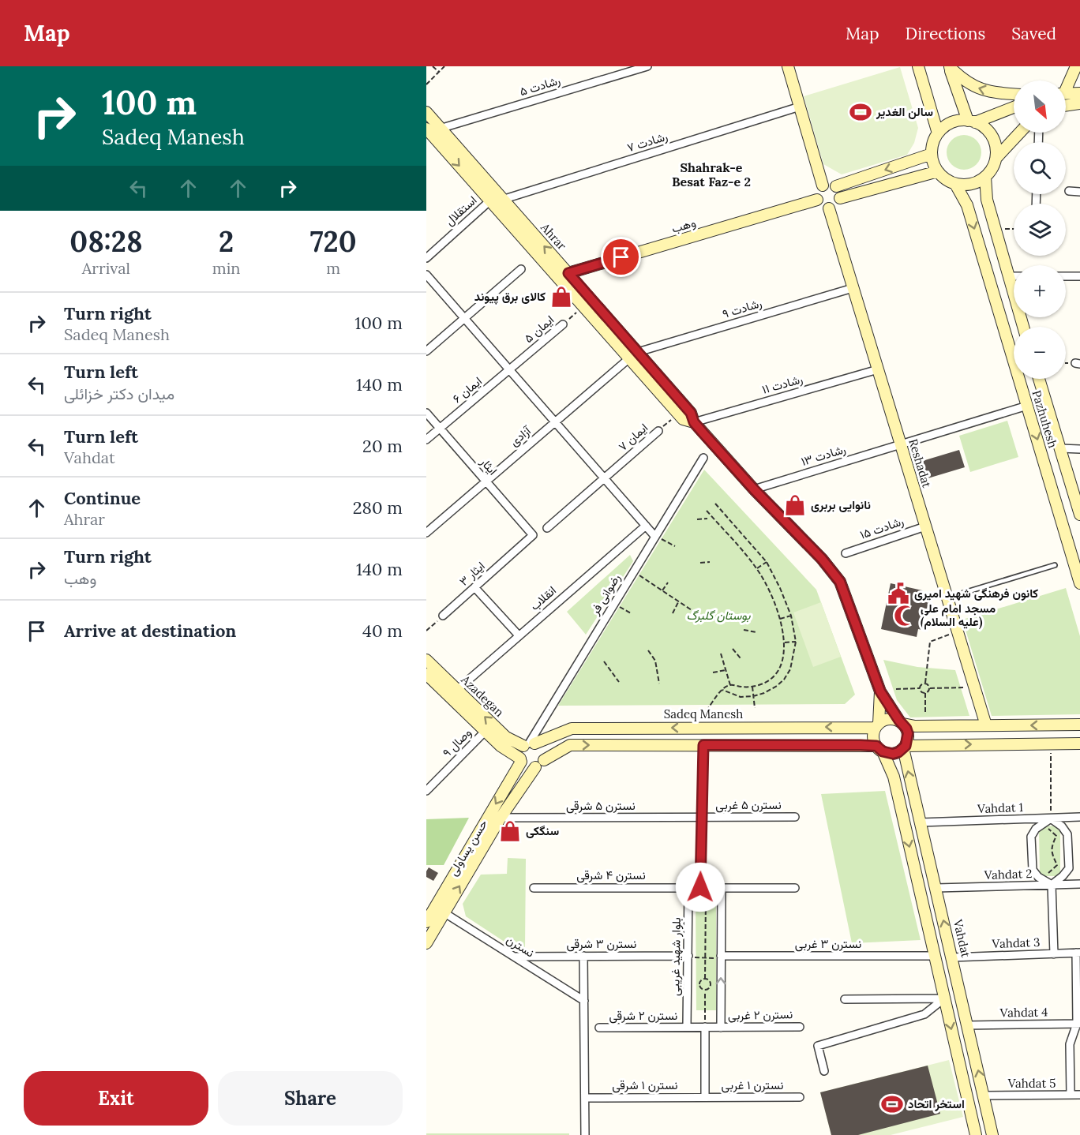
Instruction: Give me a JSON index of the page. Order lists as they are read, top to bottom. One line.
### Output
{"streets":{"street":["رشادت ۵","رشادت ۷","استقلال","وهب","Ahrar","رشادت ۹","ایمان ۵","رشادت ۱۱","ایمان ۶","Pazhuhesh","آزادی","ایمان ۷","رشادت ۱۳","Reshadat","ایثار","رشادت ۱۵","ایثار ۳","رضوانی فر","انقلاب","Azadegan","Sadeq Manesh","وصال ۹","نسترن ۵ غربی","نسترن ۵ شرقی","Vahdat 1","حسن یساولی","Vahdat 2","نسترن ۴ شرقی","Vahdat","Vahdat 3","نسترن ۳ شرقی","نسترن ۳ غربی","نسترن","بلوار شهید غریبی","Vahdat 4","نسترن ۲ غربی","نسترن ۲ شرقی","Vahdat 5","نسترن ۱ شرقی","نسترن ۱ غربی"]},"crossings":[["رشادت ۵","Ahrar"],["رشادت ۷","Ahrar"],["استقلال","Ahrar"],["وهب","Ahrar"],["وهب","Reshadat"],["Ahrar","رشادت ۹"],["Ahrar","ایمان ۵"],["Ahrar","رشادت ۱۱"],["Ahrar","آزادی"],["Ahrar","ایمان ۷"],["رشادت ۹","آزادی"],["رشادت ۹","Reshadat"],["ایمان ۵","ایمان ۶"],["رشادت ۱۱","Reshadat"],["ایمان ۶","ایثار"],["Pazhuhesh","رشادت ۱۳"],["آزادی","ایثار"],["رشادت ۱۳","Reshadat"],["Reshadat","رشادت ۱۵"],["ایثار","ایثار ۳"],["رضوانی فر","Azadegan"],["رضوانی فر","Sadeq Manesh"],["رضوانی فر","حسن یساولی"],["انقلاب","Azadegan"],["Azadegan","Sadeq Manesh"],["Azadegan","وصال ۹"],["Azadegan","حسن یساولی"],["Sadeq Manesh","حسن یساولی"],["Sadeq Manesh","Vahdat"],["نسترن ۵ غربی","نسترن ۵ شرقی"],["نسترن ۵ شرقی","حسن یساولی"],["Vahdat 1","Vahdat"],["حسن یساولی","نسترن"],["Vahdat 2","Vahdat"],["نسترن ۴ شرقی","بلوار شهید غریبی"],["Vahdat","Vahdat 3"],["Vahdat","Vahdat 4"],["Vahdat","Vahdat 5"],["نسترن ۳ شرقی","نسترن"],["نسترن ۳ شرقی","بلوار شهید غریبی"],["بلوار شهید غریبی","نسترن ۲ شرقی"],["نسترن ۲ غربی","نسترن ۲ شرقی"],["نسترن ۱ شرقی","نسترن ۱ غربی"]],"districts":["Shahrak-e Besat Faz-e 2"],"parks":["بوستان گلبرگ"],"places":{"sports":["سالن الغدیر","استخر اتحاد"],"shop":["کالای برق پیوند","نانوایی بربری","سنگکی"],"public building":["کانون فرهنگی شهید امیری"],"mosque":["مسجد امام علی (علیه السلام)"]},"north":"bottom right","page":{"header":"Map","nav":["Map","Directions","Saved"],"turn":["100 m","Sadeq Manesh"],"map_buttons":["+","−"],"eta":["08:28","Arrival","2","min","720","m"],"list":[{"name":"Turn right","note":"Sadeq Manesh","value":"100 m"},{"name":"Turn left","note":"میدان دکتر خزائلی","value":"140 m"},{"name":"Turn left","note":"Vahdat","value":"20 m"},{"name":"Continue","note":"Ahrar","value":"280 m"},{"name":"Turn right","note":"وهب","value":"140 m"},{"name":"Arrive at destination","value":"40 m"}],"buttons":["Exit","Share"]}}
